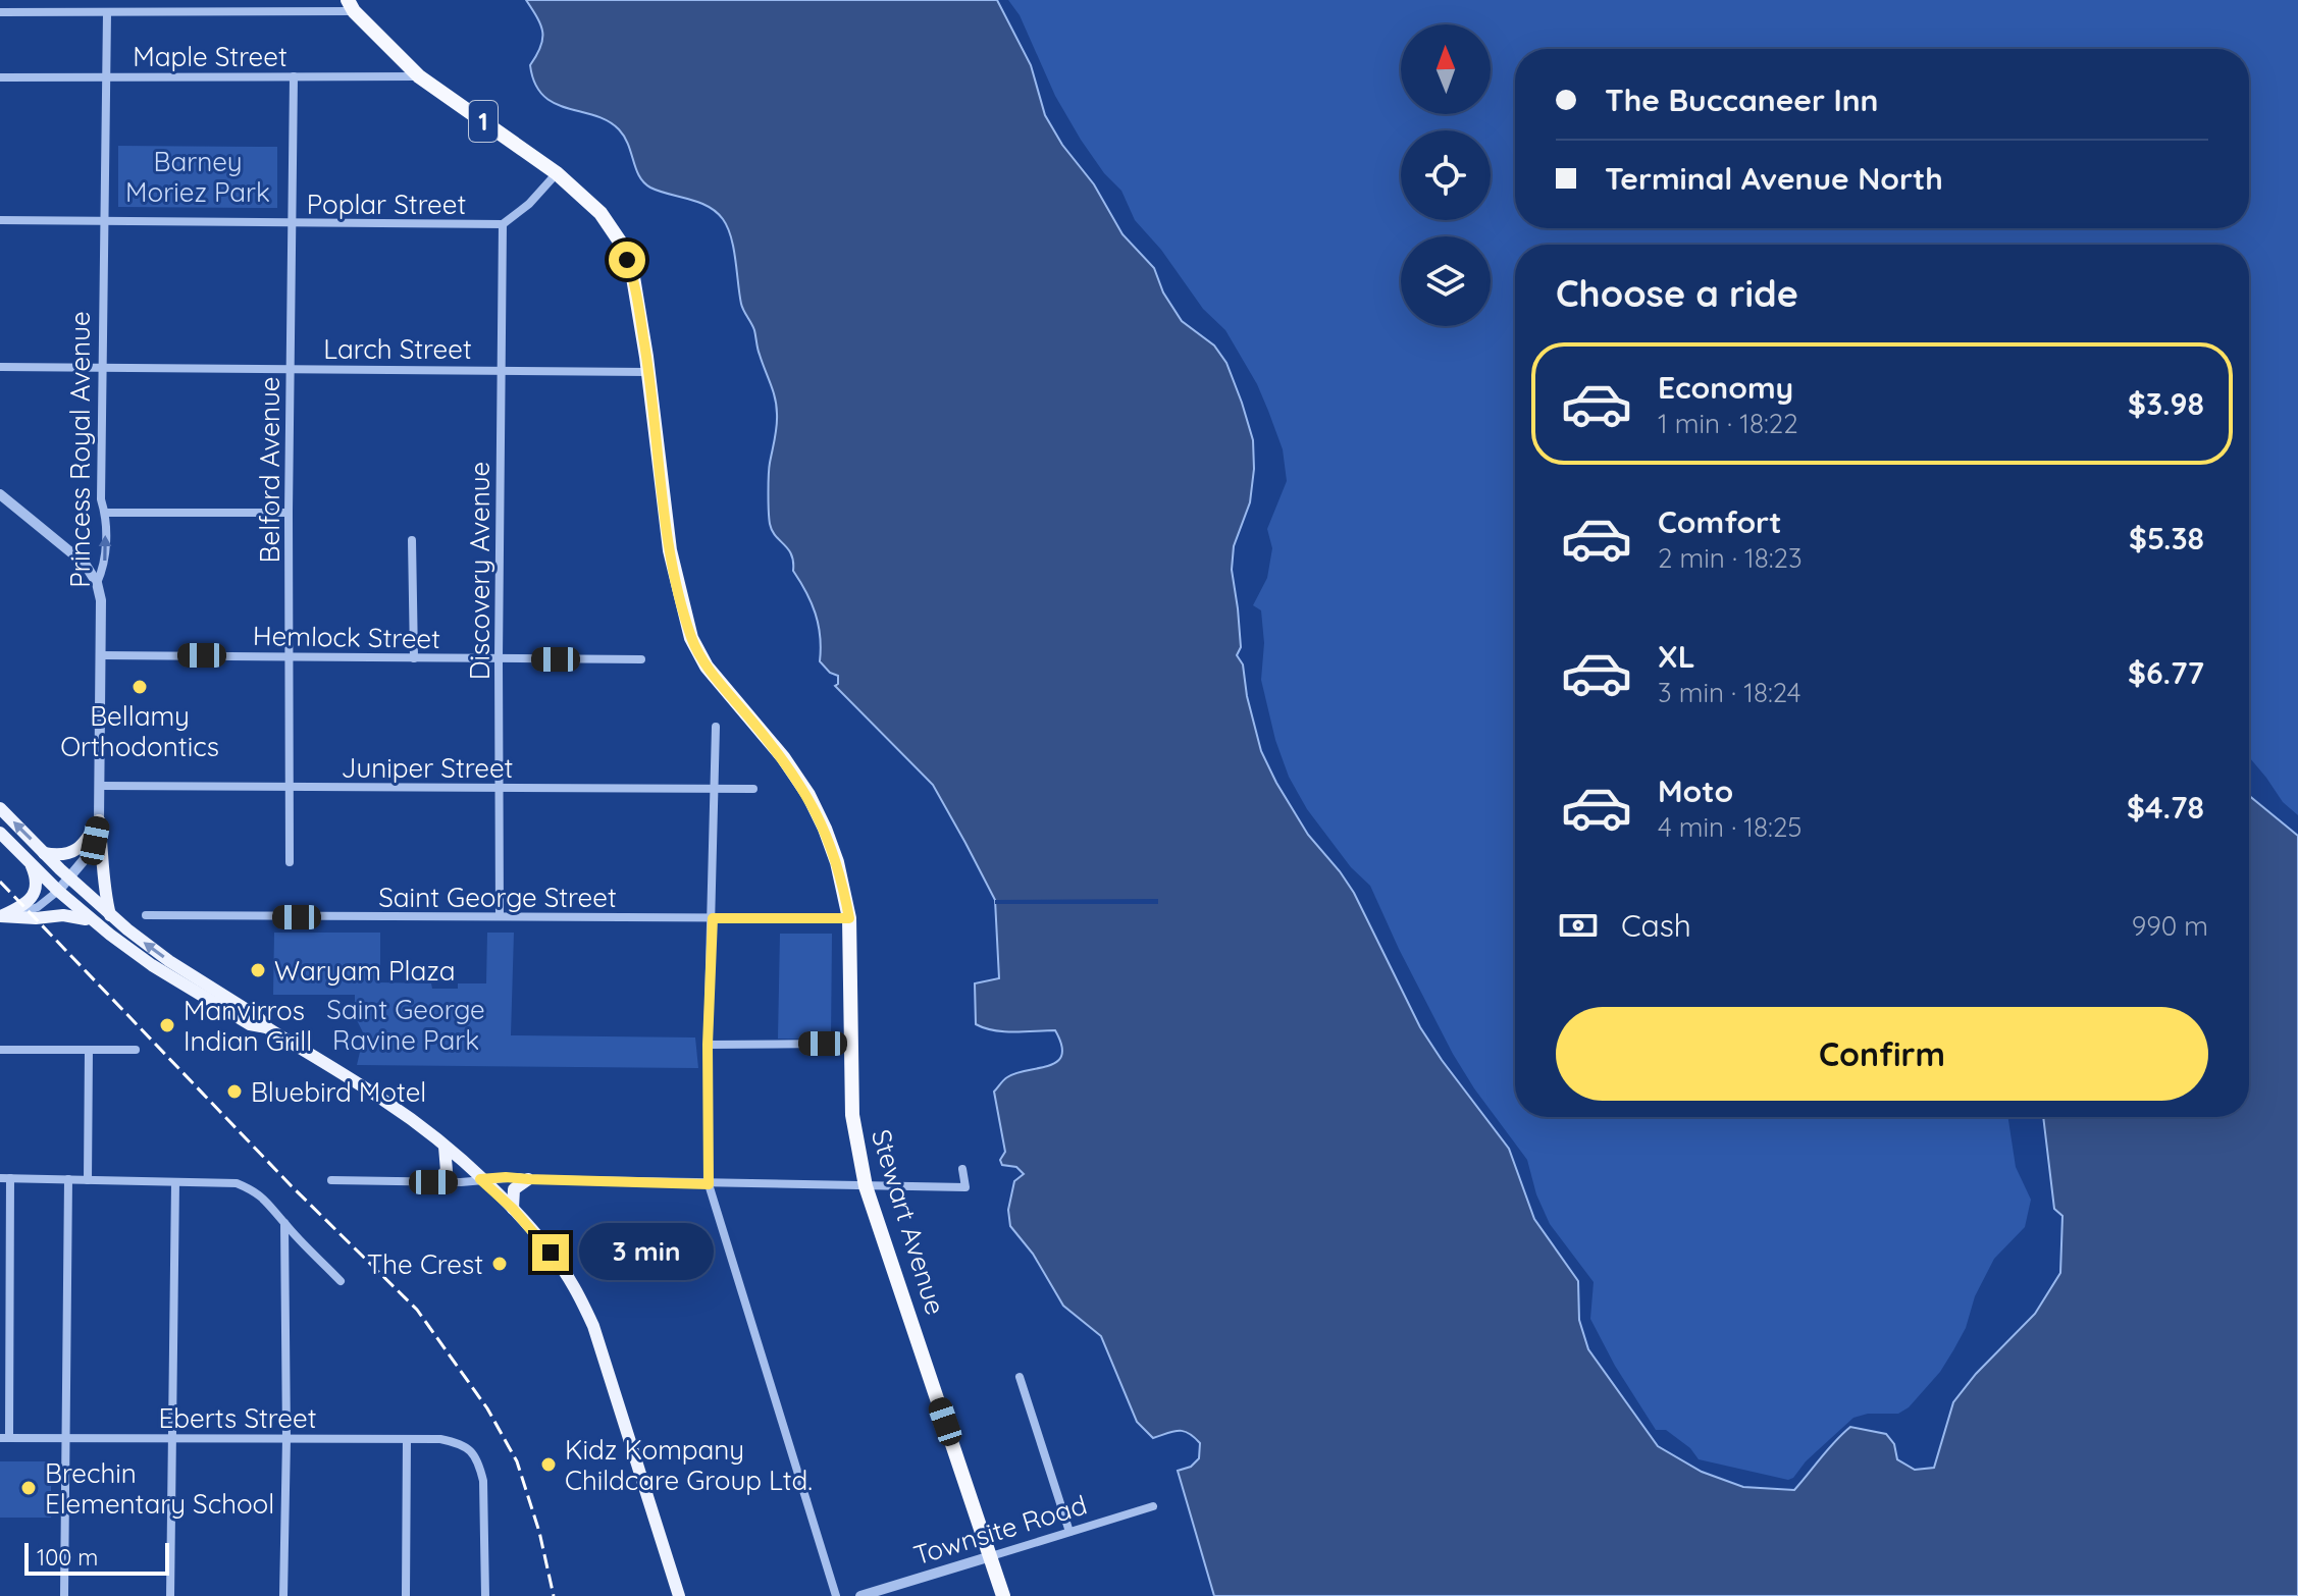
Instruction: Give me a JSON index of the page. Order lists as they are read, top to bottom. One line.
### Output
{"streets":{"highway":["1","Stewart Avenue"],"street":["Maple Street","Poplar Street","Larch Street","Princess Royal Avenue","Belford Avenue","Discovery Avenue","Hemlock Street","Juniper Street","Saint George Street","Eberts Street","Townsite Road"]},"crossings":[["Maple Street","Princess Royal Avenue"],["Maple Street","Belford Avenue"],["Maple Street","Stewart Avenue"],["Poplar Street","Princess Royal Avenue"],["Poplar Street","Belford Avenue"],["Poplar Street","Discovery Avenue"],["Poplar Street","Stewart Avenue"],["Larch Street","Princess Royal Avenue"],["Larch Street","Belford Avenue"],["Larch Street","Discovery Avenue"],["Larch Street","Stewart Avenue"],["Princess Royal Avenue","Hemlock Street"],["Princess Royal Avenue","Juniper Street"],["Belford Avenue","Hemlock Street"],["Belford Avenue","Juniper Street"],["Discovery Avenue","Hemlock Street"],["Discovery Avenue","Juniper Street"],["Discovery Avenue","Saint George Street"],["Saint George Street","Stewart Avenue"],["Stewart Avenue","Townsite Road"]],"parks":["Barney Moriez Park","Saint George Ravine Park"],"places":["Bellamy Orthodontics","Waryam Plaza","Manvirros Indian Grill","Bluebird Motel","The Crest","Kidz Kompany Childcare Group Ltd.","Brechin Elementary School"],"scale_bar":"100 m","north":"top","page":{"banner":["The Buccaneer Inn","Terminal Avenue North"],"heading":"Choose a ride","list":[{"name":"Economy","note":"1 min · 18:22","value":"$3.98"},{"name":"Comfort","note":"2 min · 18:23","value":"$5.38"},{"name":"XL","note":"3 min · 18:24","value":"$6.77"},{"name":"Moto","note":"4 min · 18:25","value":"$4.78"}],"pay":["Cash","990 m"],"buttons":"Confirm","bubble":"3 min","scale":"100 m"}}
